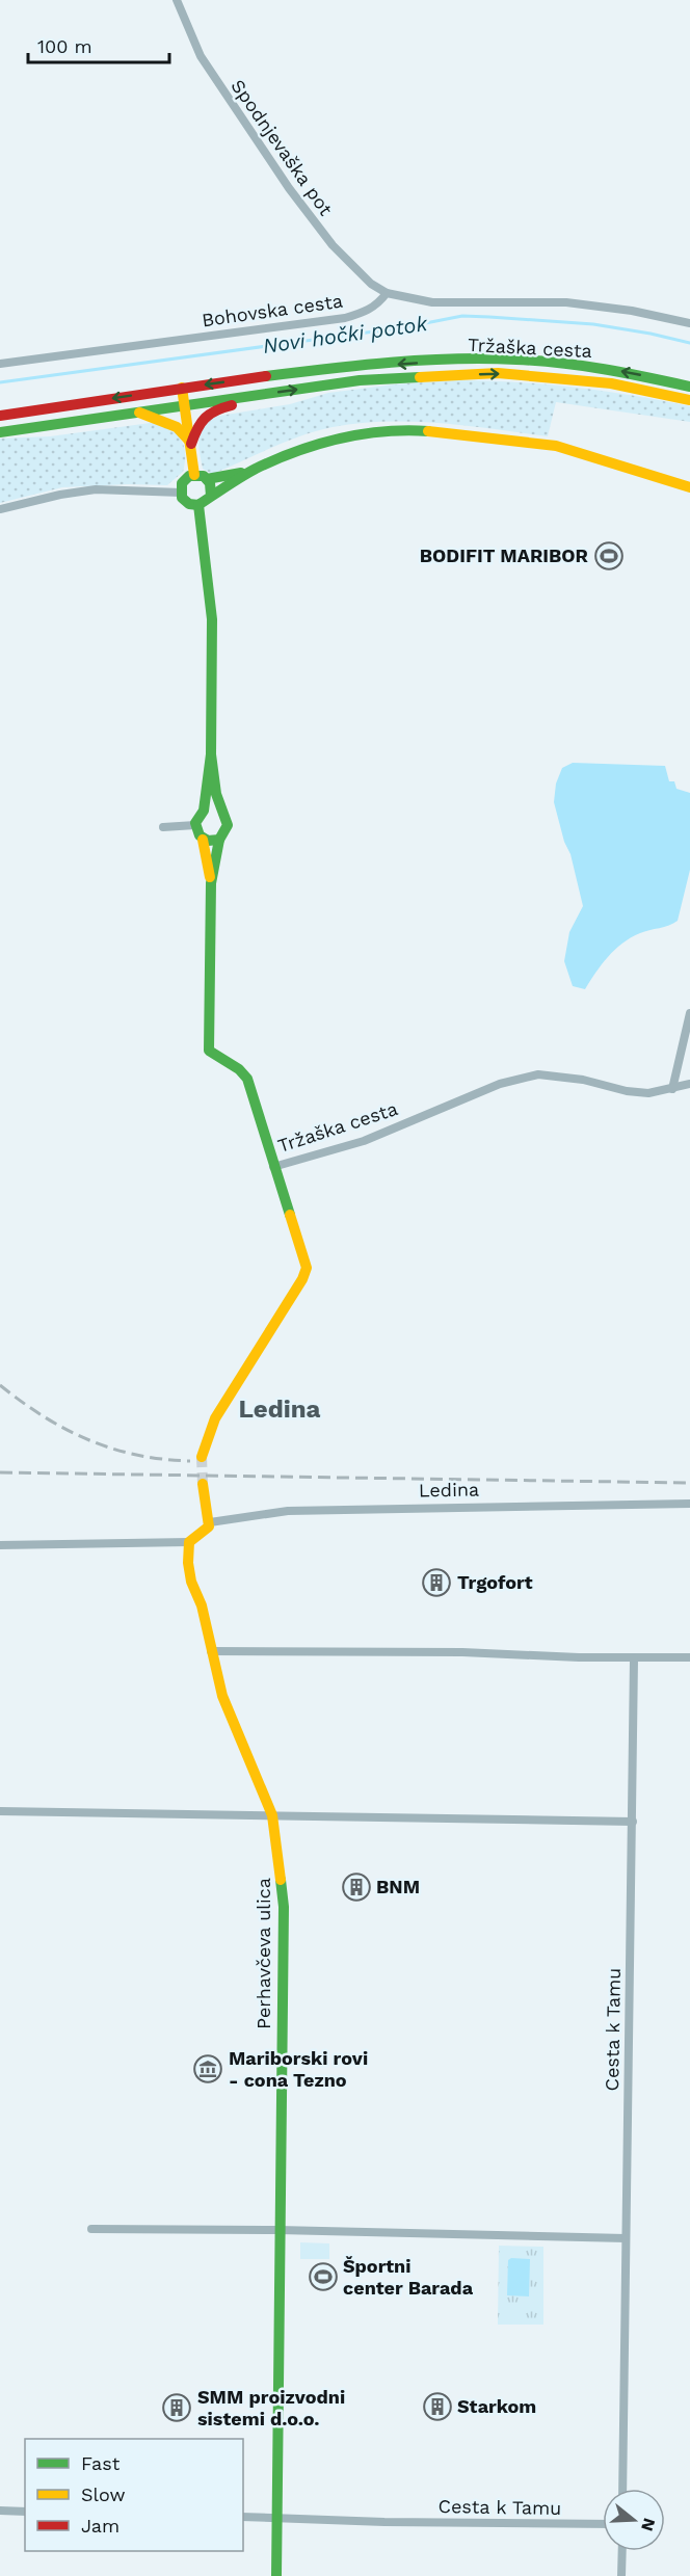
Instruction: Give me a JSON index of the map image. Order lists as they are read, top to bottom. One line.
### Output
{"streets":{"street":["Spodnjevaška pot","Bohovska cesta","Tržaška cesta","Ledina","Perhavčeva ulica","Cesta k Tamu"]},"crossings":[["Spodnjevaška pot","Bohovska cesta"],["Perhavčeva ulica","Cesta k Tamu"]],"districts":["Ledina"],"water":["Novi hočki potok"],"places":{"sports":["BODIFIT MARIBOR","Športni center Barada"],"building":["Trgofort","BNM","Starkom","SMM proizvodni sistemi d.o.o."],"museum":["Mariborski rovi - cona Tezno"]},"legend":["Fast","Slow","Jam"],"scale_bar":"100 m","north":"right"}
